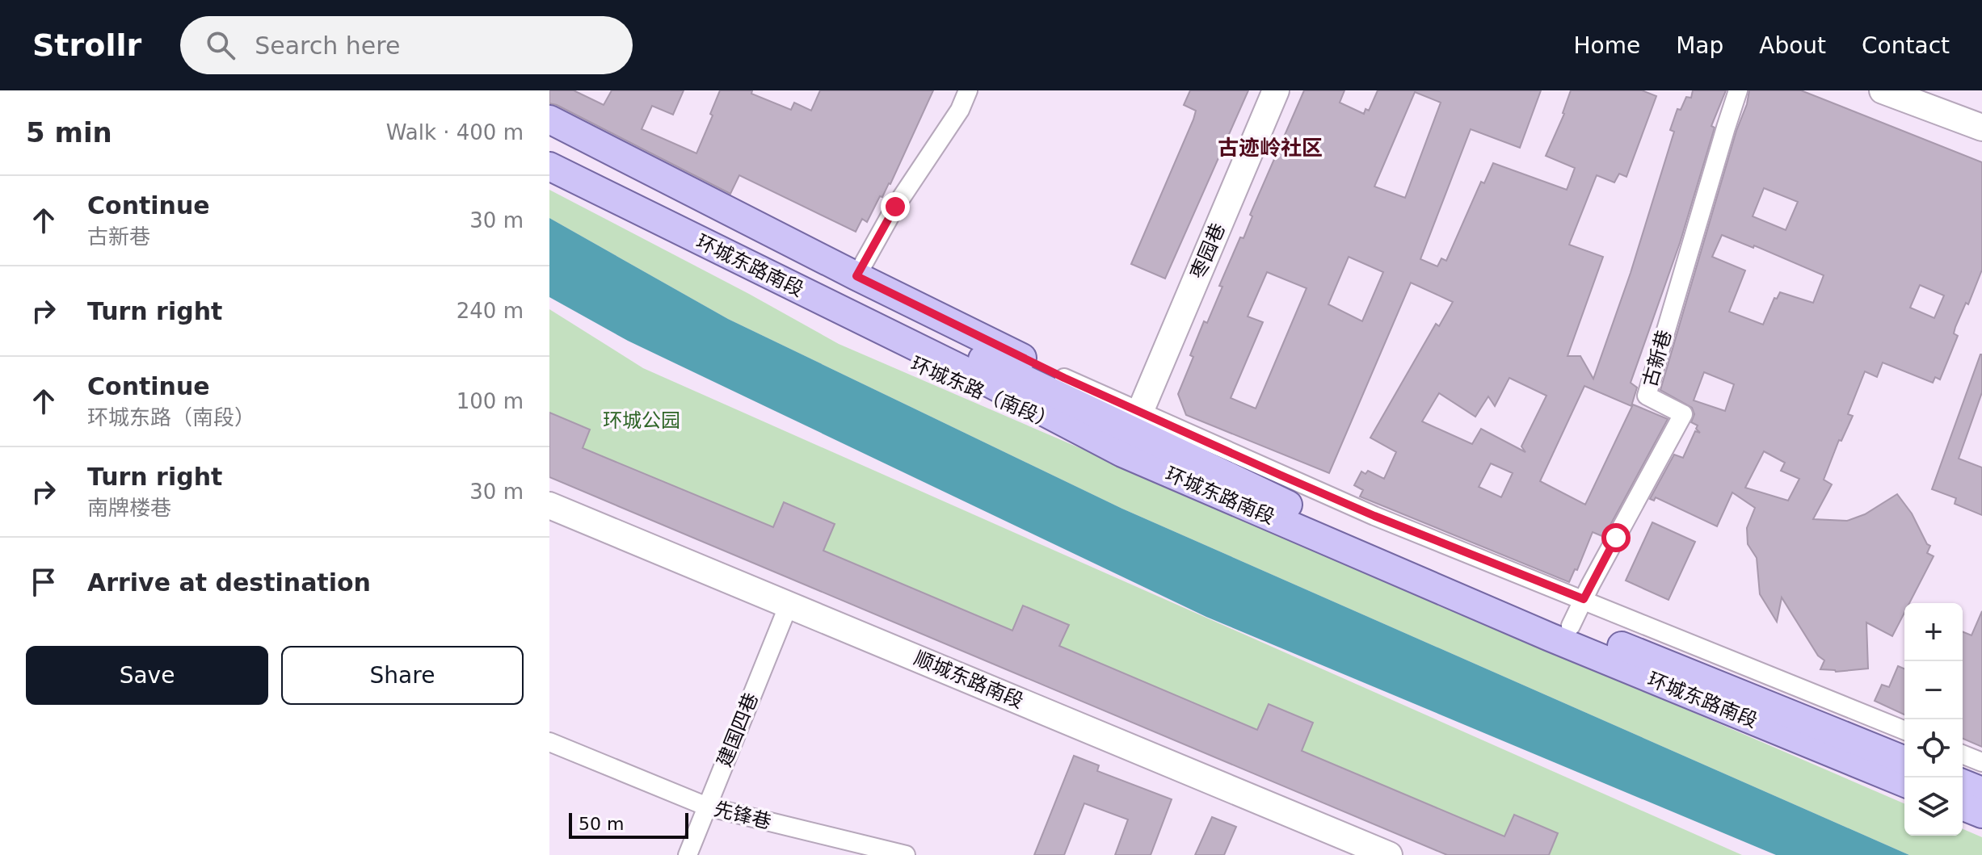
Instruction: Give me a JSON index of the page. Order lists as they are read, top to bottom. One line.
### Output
{"streets":{"main road":["环城东路南段","环城东路（南段）"],"street":["枣园巷","古新巷","顺城东路南段","建国四巷","先锋巷"]},"crossings":[["枣园巷","环城东路南段"],["枣园巷","环城东路（南段）"],["环城东路南段","古新巷"],["环城东路南段","环城东路（南段）"],["顺城东路南段","建国四巷"],["建国四巷","先锋巷"]],"districts":["古迹岭社区"],"parks":["环城公园"],"scale_bar":"50 m","page":{"header":"Strollr","search":"Search here","nav":["Home","Map","About","Contact"],"heading":["5 min","Walk · 400 m"],"list":[["Continue","古新巷","30 m"],["Turn right","240 m"],["Continue","环城东路（南段）","100 m"],["Turn right","南牌楼巷","30 m"],"Arrive at destination"],"map_buttons":["+","−"],"buttons":["Save","Share"],"scale":"50 m"}}
